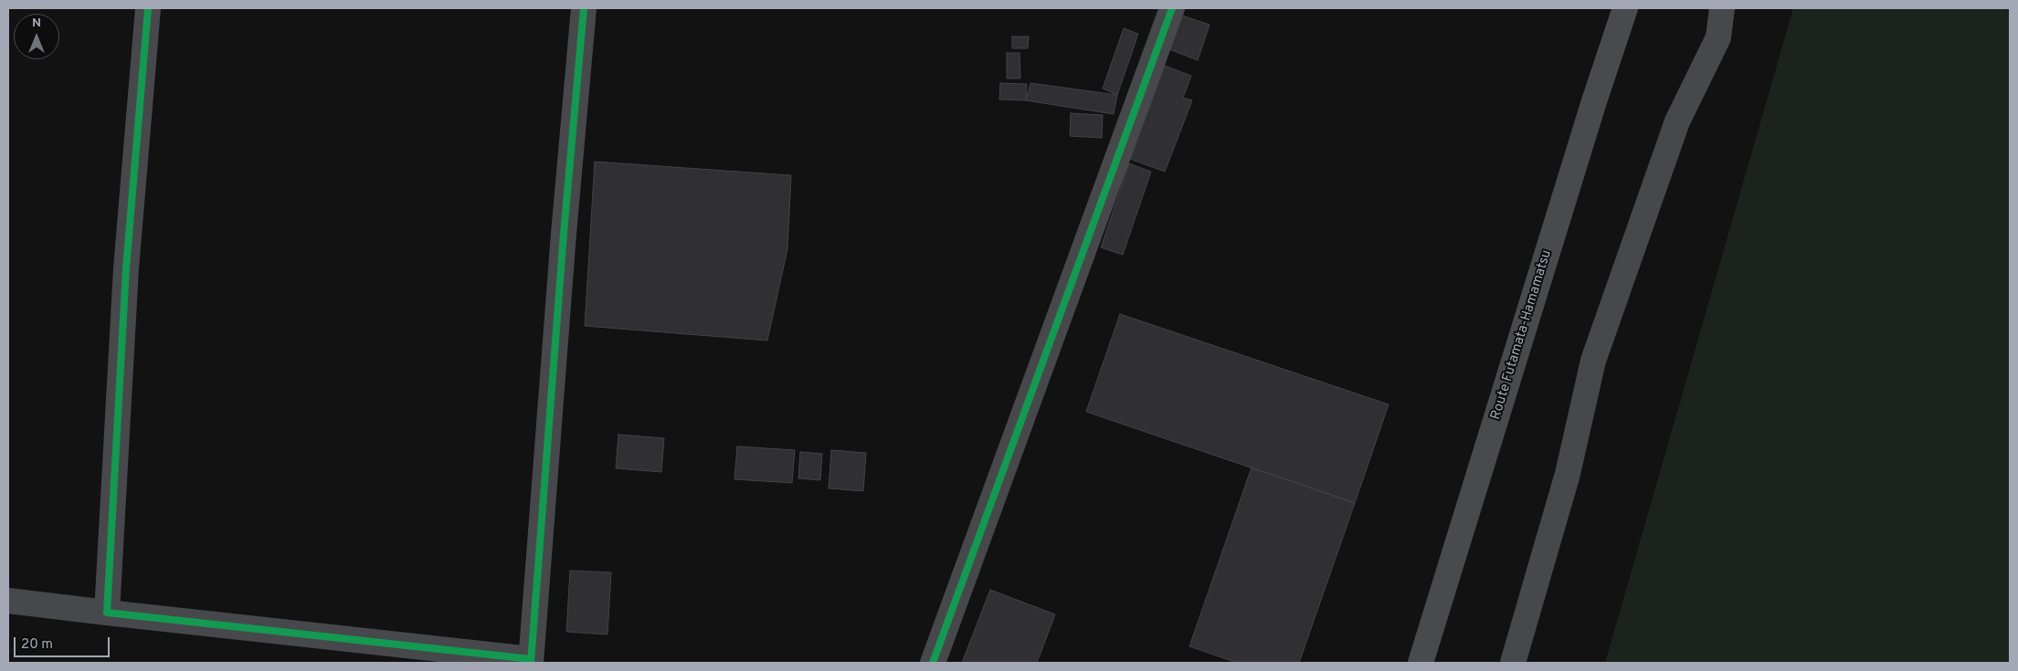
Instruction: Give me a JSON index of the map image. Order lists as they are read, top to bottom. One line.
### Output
{"streets":{"main road":["Route Futamata-Hamamatsu"]},"scale_bar":"20 m","north":"top"}
